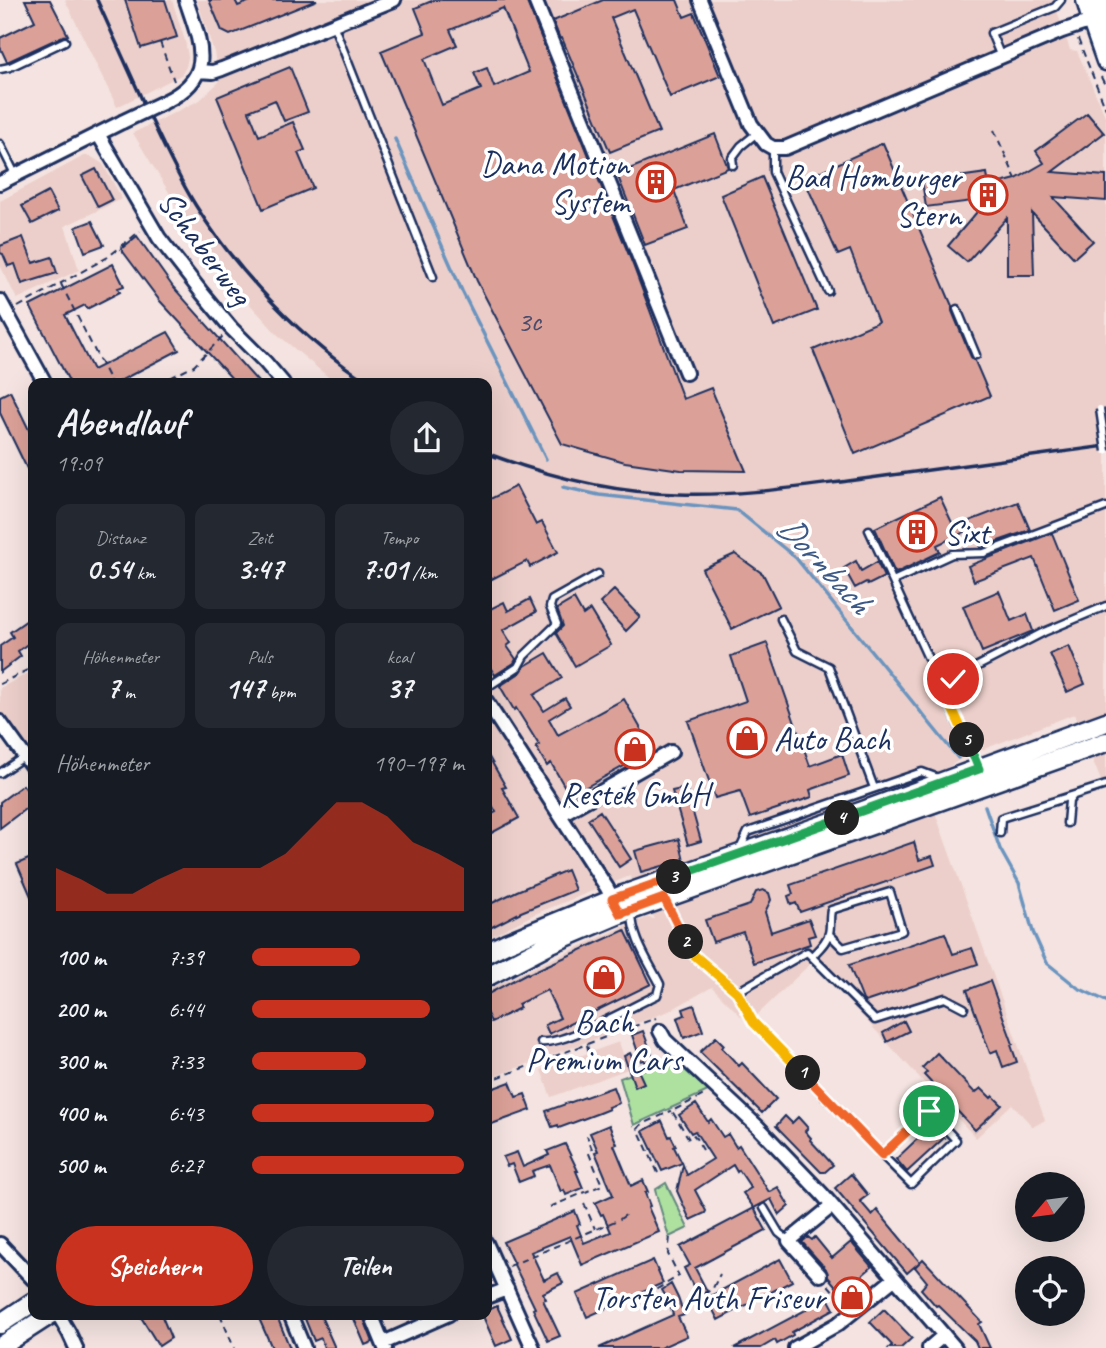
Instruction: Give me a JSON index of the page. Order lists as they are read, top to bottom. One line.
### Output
{"streets":{"street":["Schaberweg"]},"water":["Dornbach"],"places":{"building":["Dana Motion System","Bad Homburger Stern","Sixt"],"shop":["Auto Bach","Restek GmbH","Bach Premium Cars","Torsten Auth Friseur"]},"house_numbers":["3c"],"north":"bottom left","page":{"heading":["Abendlauf","19:09"],"stats":[["Distanz","0.54 km"],["Zeit","3:47"],["Tempo","7:01 /km"],["Höhenmeter","7 m"],["Puls","147 bpm"],["kcal","37"]],"pins":["5","4","3","2","1"],"chart":["Höhenmeter","190–197 m"],"list":[{"name":"100 m","note":"7:39"},{"name":"200 m","note":"6:44"},{"name":"300 m","note":"7:33"},{"name":"400 m","note":"6:43"},{"name":"500 m","note":"6:27"}],"buttons":["Speichern","Teilen"]}}
